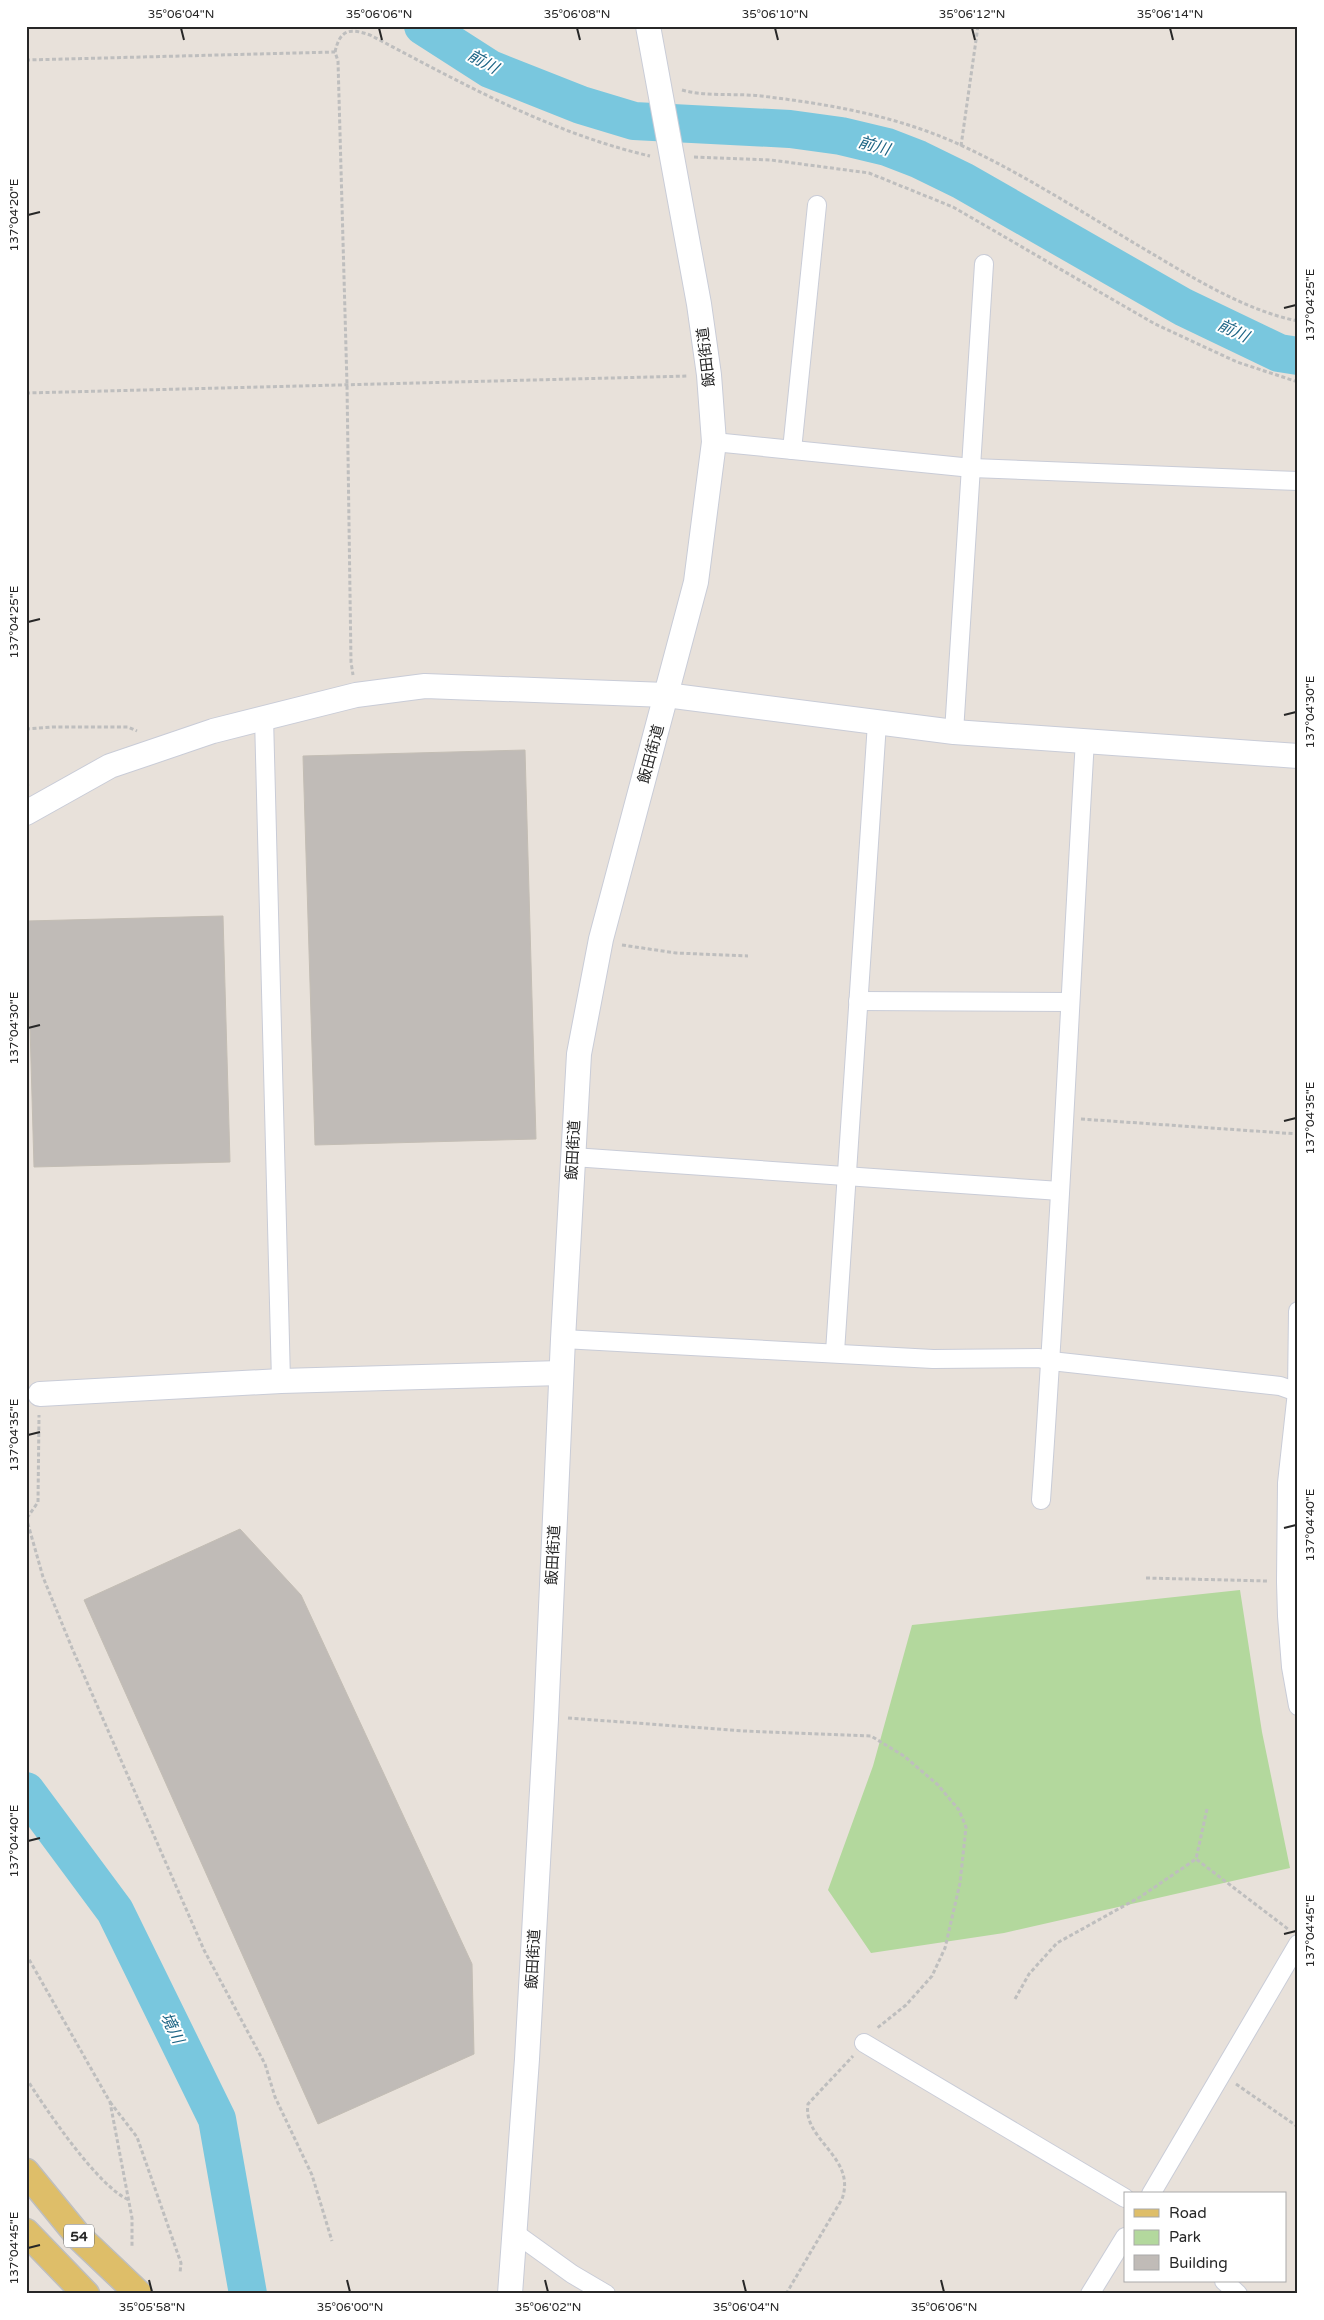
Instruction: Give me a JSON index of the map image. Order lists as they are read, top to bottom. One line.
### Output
{"streets":{"main road":["飯田街道","54"]},"water":["前川","境川"],"legend":["Road","Park","Building"],"coordinates":["35°06'04\"N","35°06'06\"N","35°06'08\"N","35°06'10\"N","35°06'12\"N","35°06'14\"N","137°04'20\"E","137°04'25\"E","137°04'30\"E","137°04'35\"E","137°04'40\"E","137°04'45\"E","35°05'58\"N","35°06'00\"N","35°06'02\"N"]}
